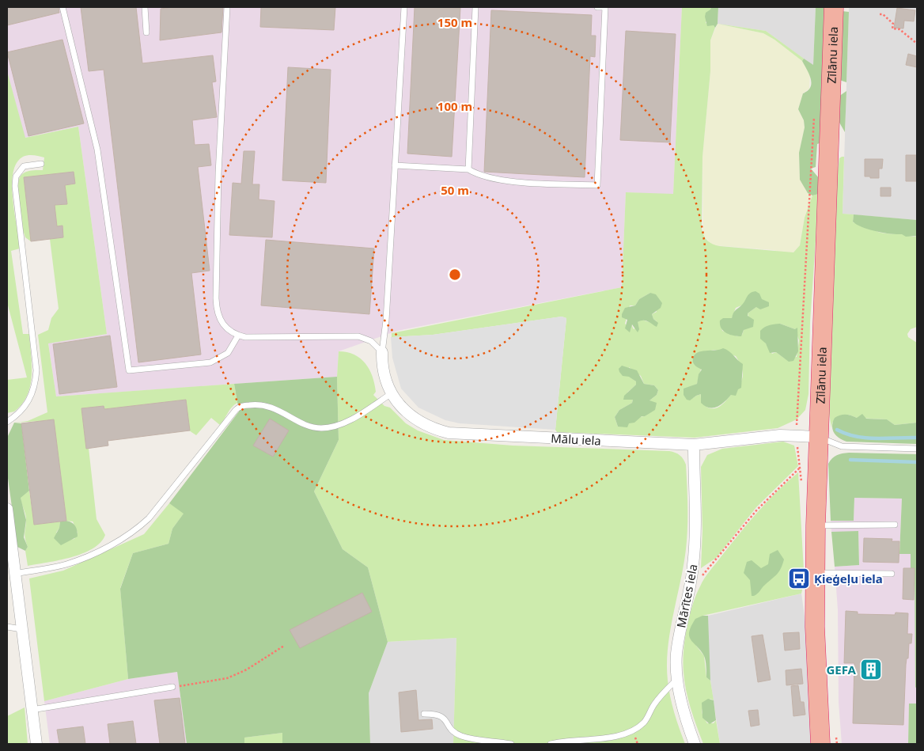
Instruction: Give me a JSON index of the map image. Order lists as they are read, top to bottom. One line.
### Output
{"streets":{"highway":["Zīlānu iela"],"street":["Mālu iela","Mārītes iela"]},"crossings":[["Zīlānu iela","Mālu iela"],["Mālu iela","Mārītes iela"]],"places":{"bus stop":["Ķieģeļu iela"],"building":["GEFA"]},"rings":["150 m","100 m","50 m"]}
